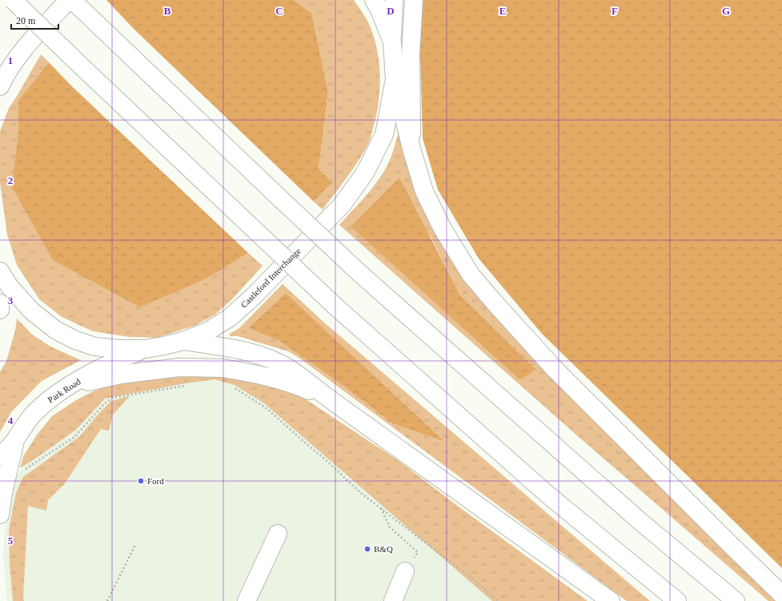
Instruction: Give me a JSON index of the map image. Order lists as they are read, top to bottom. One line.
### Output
{"streets":{"main road":["Castleford Interchange","Park Road"]},"crossings":[["Castleford Interchange","Park Road"]],"places":["Ford","B&Q"],"scale_bar":"20 m","grid":{"columns":["B","C","D","E","F","G"],"rows":["1","2","3","4","5"]}}
